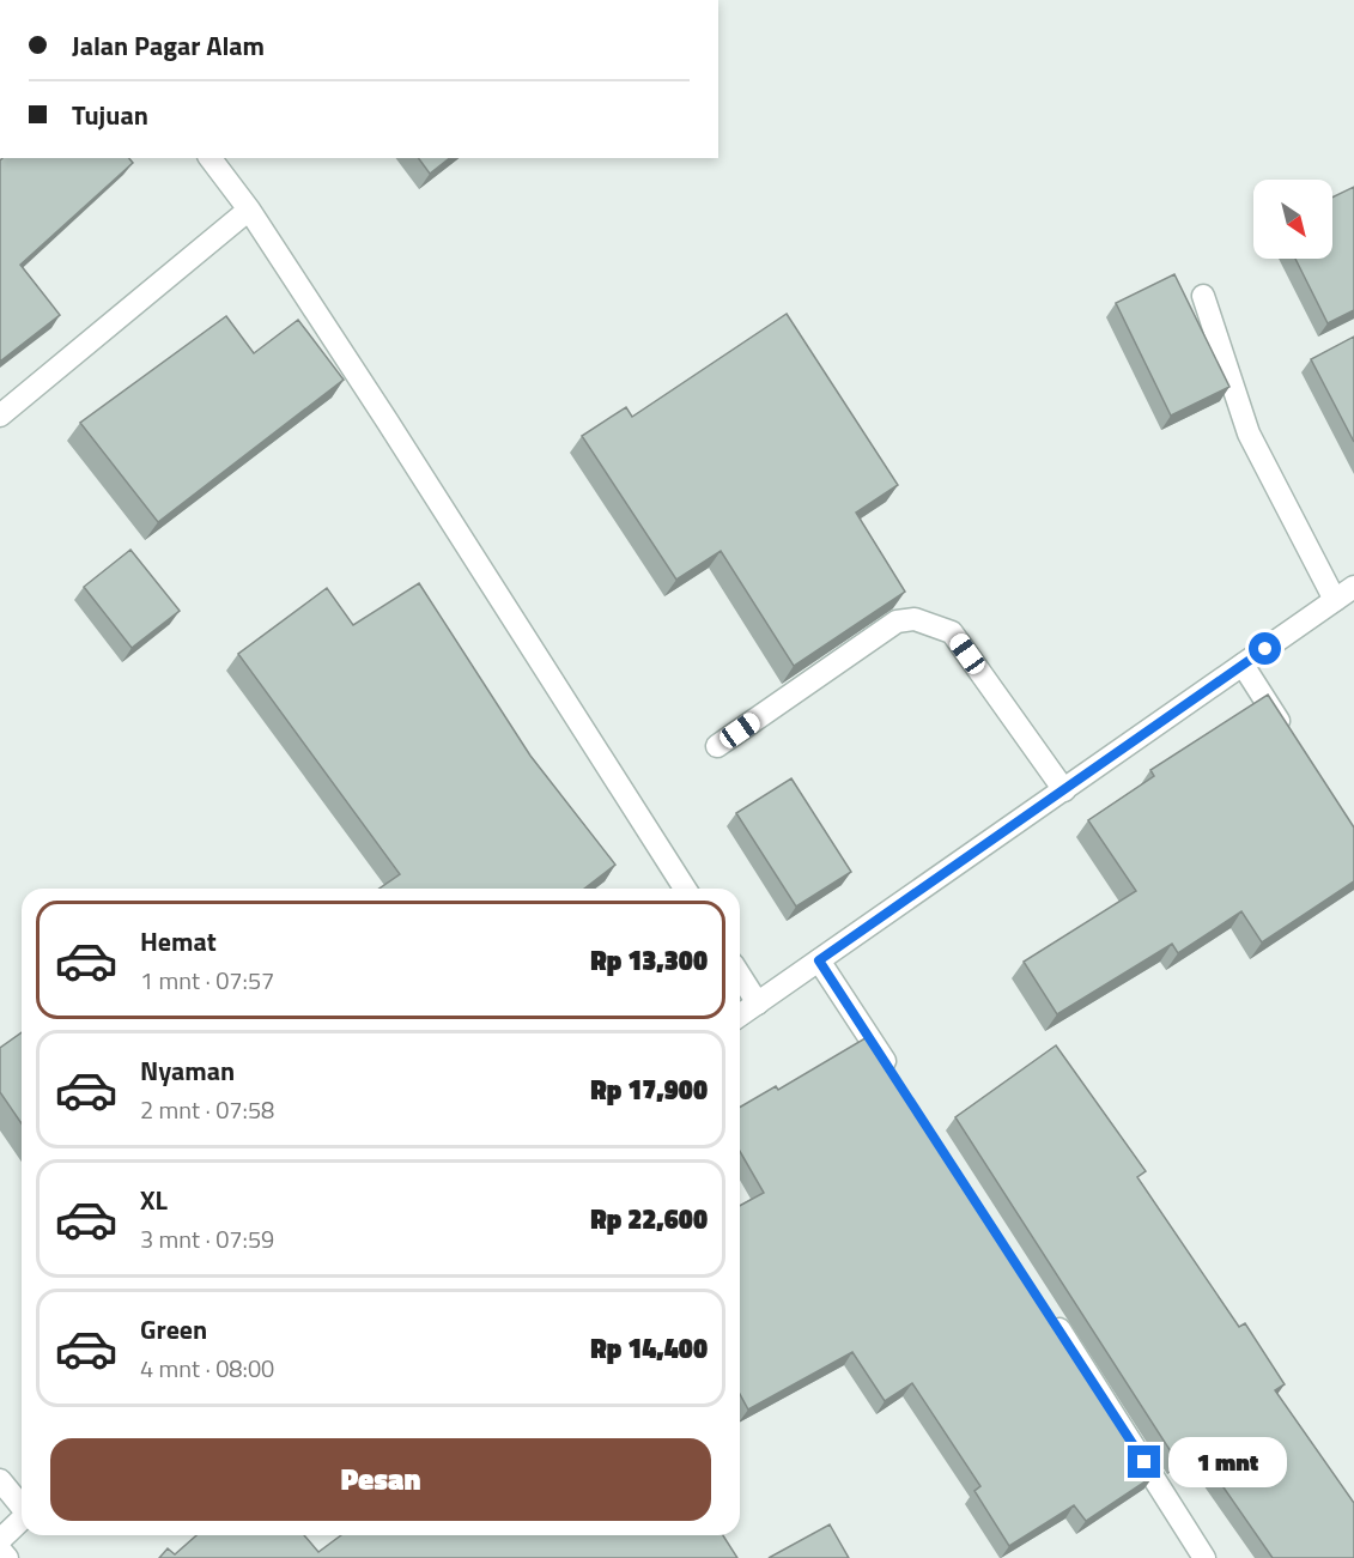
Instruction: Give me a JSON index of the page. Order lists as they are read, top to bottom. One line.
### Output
{"north":"bottom right","page":{"banner":["Jalan Pagar Alam","Tujuan"],"list":[{"name":"Hemat","note":"1 mnt · 07:57","value":"Rp 13,300"},{"name":"Nyaman","note":"2 mnt · 07:58","value":"Rp 17,900"},{"name":"XL","note":"3 mnt · 07:59","value":"Rp 22,600"},{"name":"Green","note":"4 mnt · 08:00","value":"Rp 14,400"}],"buttons":"Pesan","bubble":"1 mnt"}}
